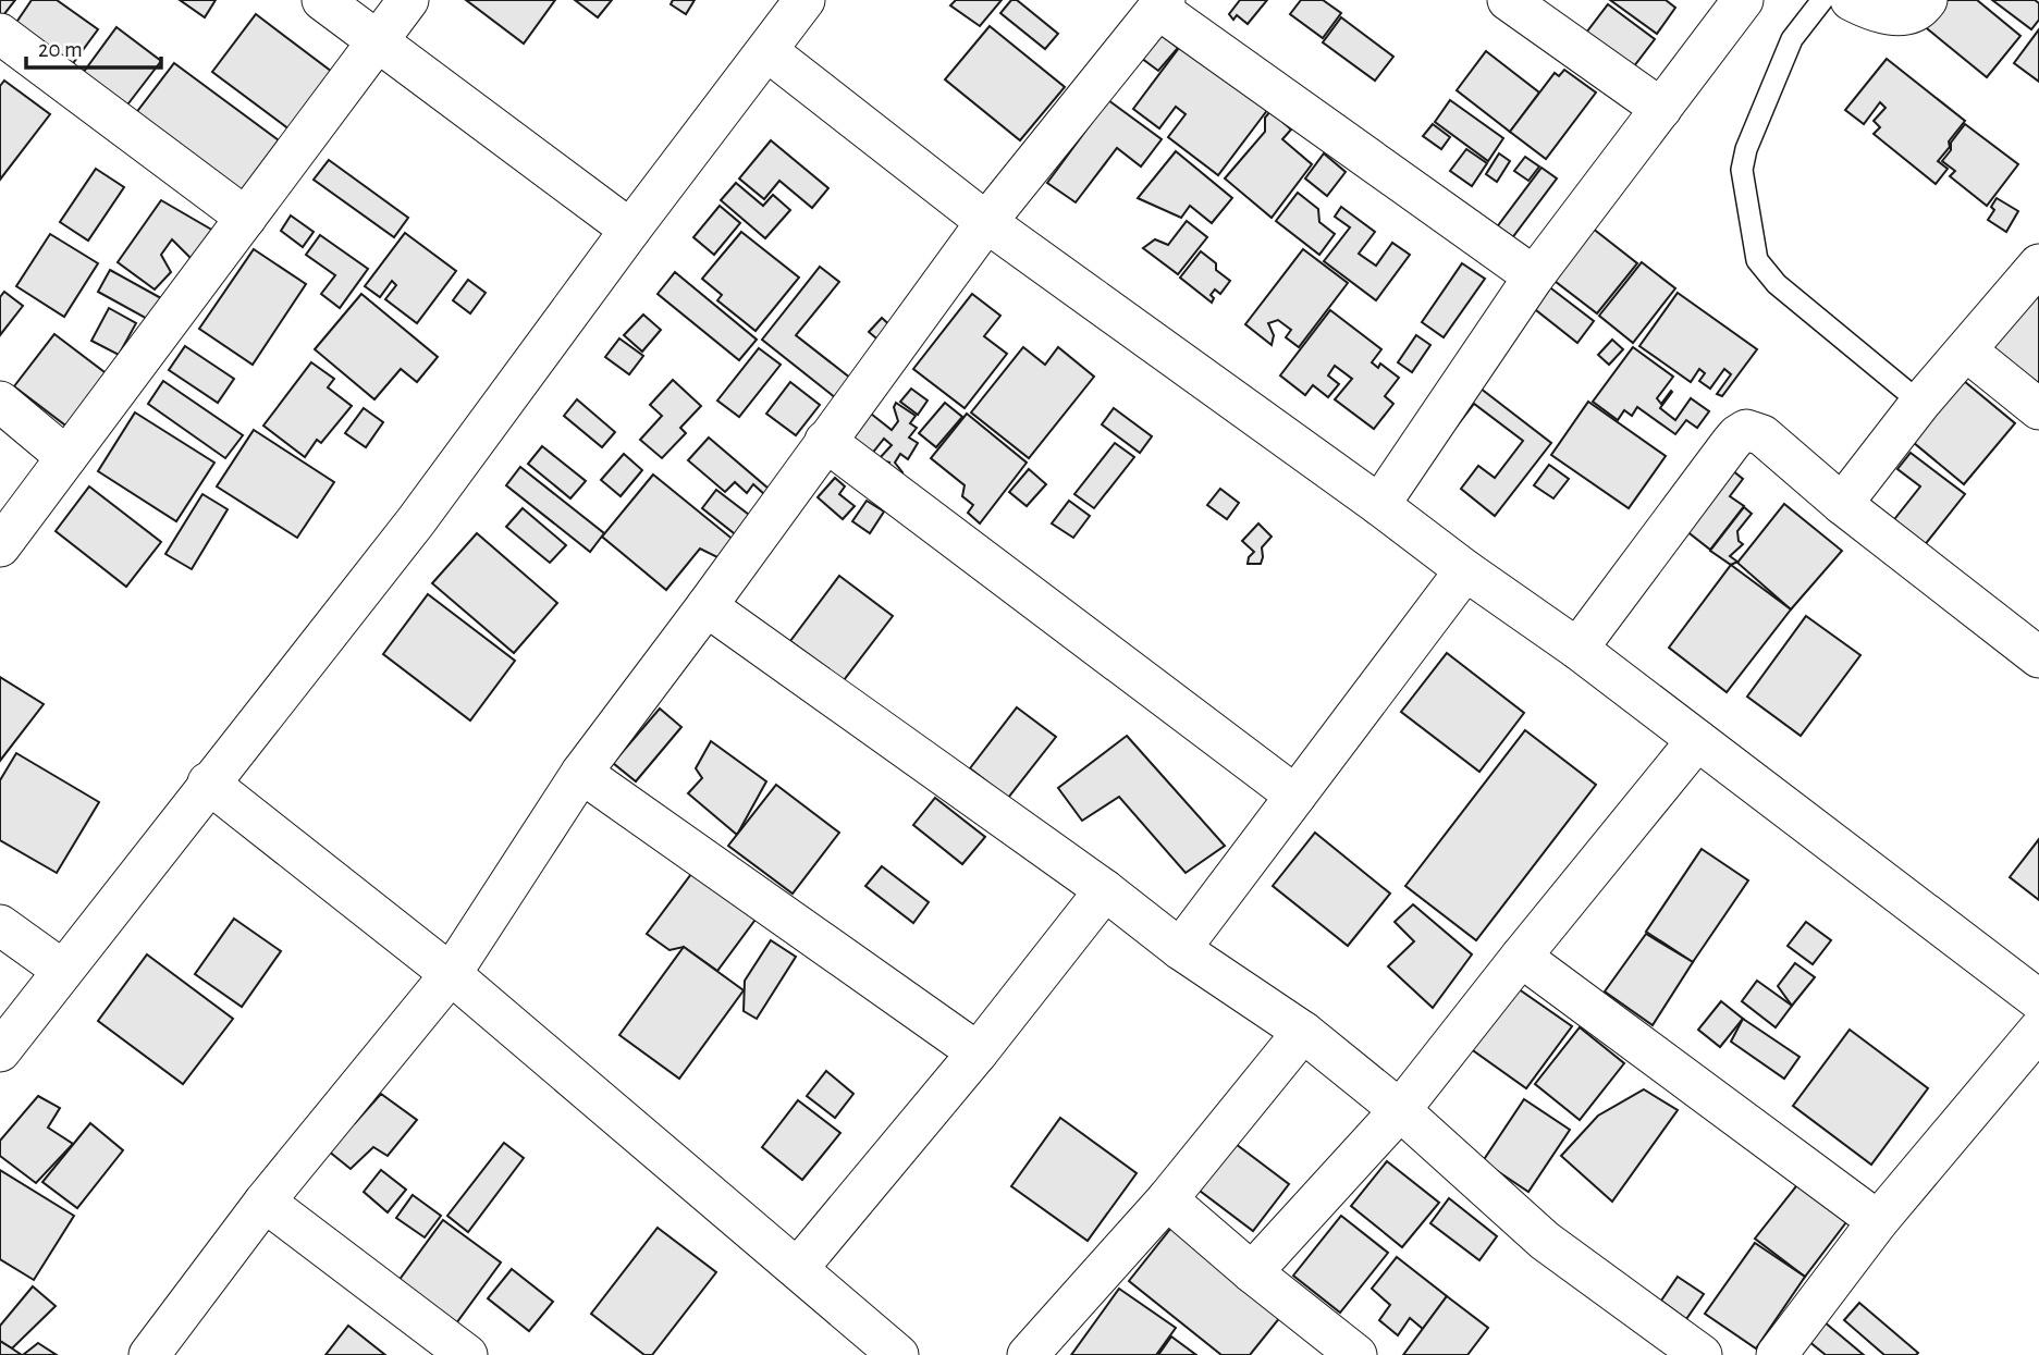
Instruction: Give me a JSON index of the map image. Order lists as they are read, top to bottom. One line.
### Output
{"scale_bar":"20 m"}
